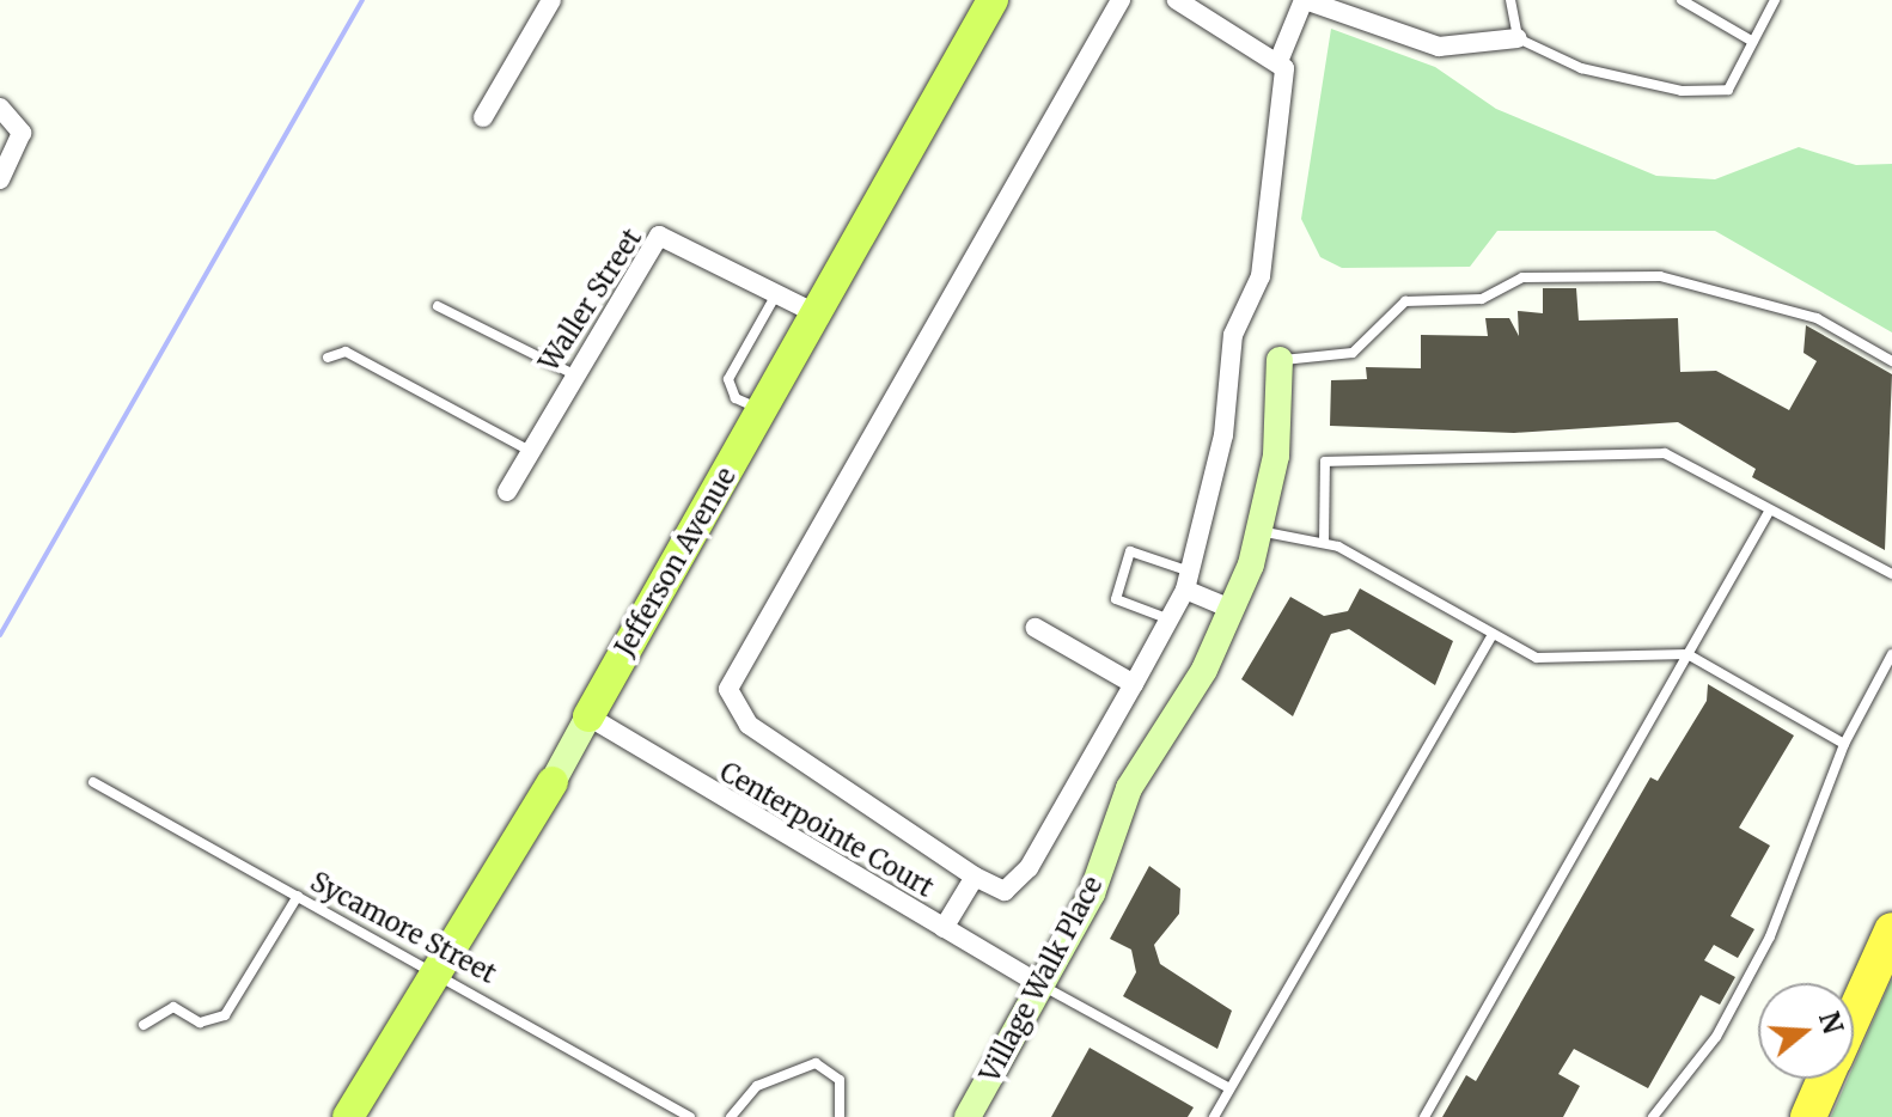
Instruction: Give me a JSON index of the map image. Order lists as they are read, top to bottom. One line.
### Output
{"streets":{"main road":["Jefferson Avenue"],"street":["Waller Street","Centerpointe Court","Village Walk Place"],"lane":["Sycamore Street"]},"crossings":[["Waller Street","Jefferson Avenue"],["Jefferson Avenue","Centerpointe Court"],["Jefferson Avenue","Sycamore Street"],["Centerpointe Court","Village Walk Place"]],"north":"right"}
